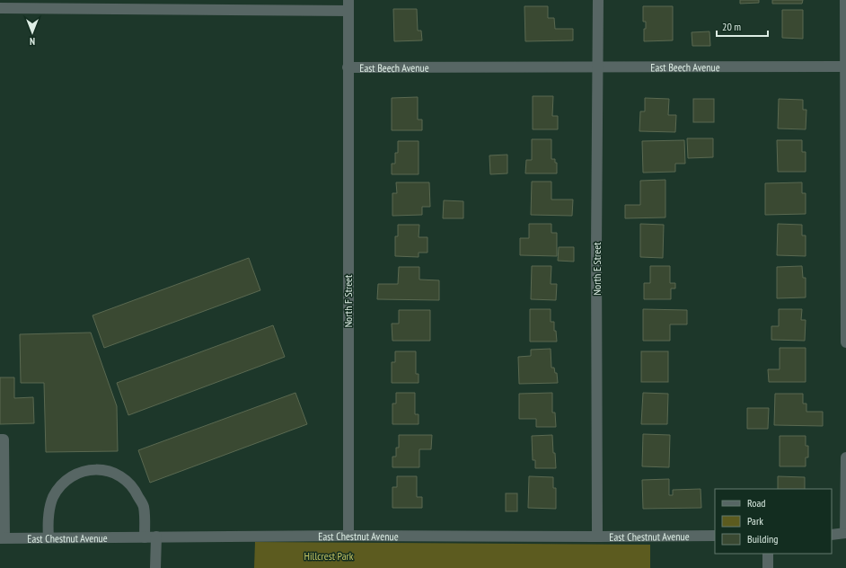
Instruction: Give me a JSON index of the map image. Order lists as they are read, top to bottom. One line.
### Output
{"streets":{"street":["East Beech Avenue","North E Street","North F Street","East Chestnut Avenue"]},"crossings":[["East Beech Avenue","North E Street"],["East Beech Avenue","North F Street"],["North E Street","East Chestnut Avenue"],["North F Street","East Chestnut Avenue"]],"parks":["Hillcrest Park"],"legend":["Road","Park","Building"],"scale_bar":"20 m","north":"bottom"}
